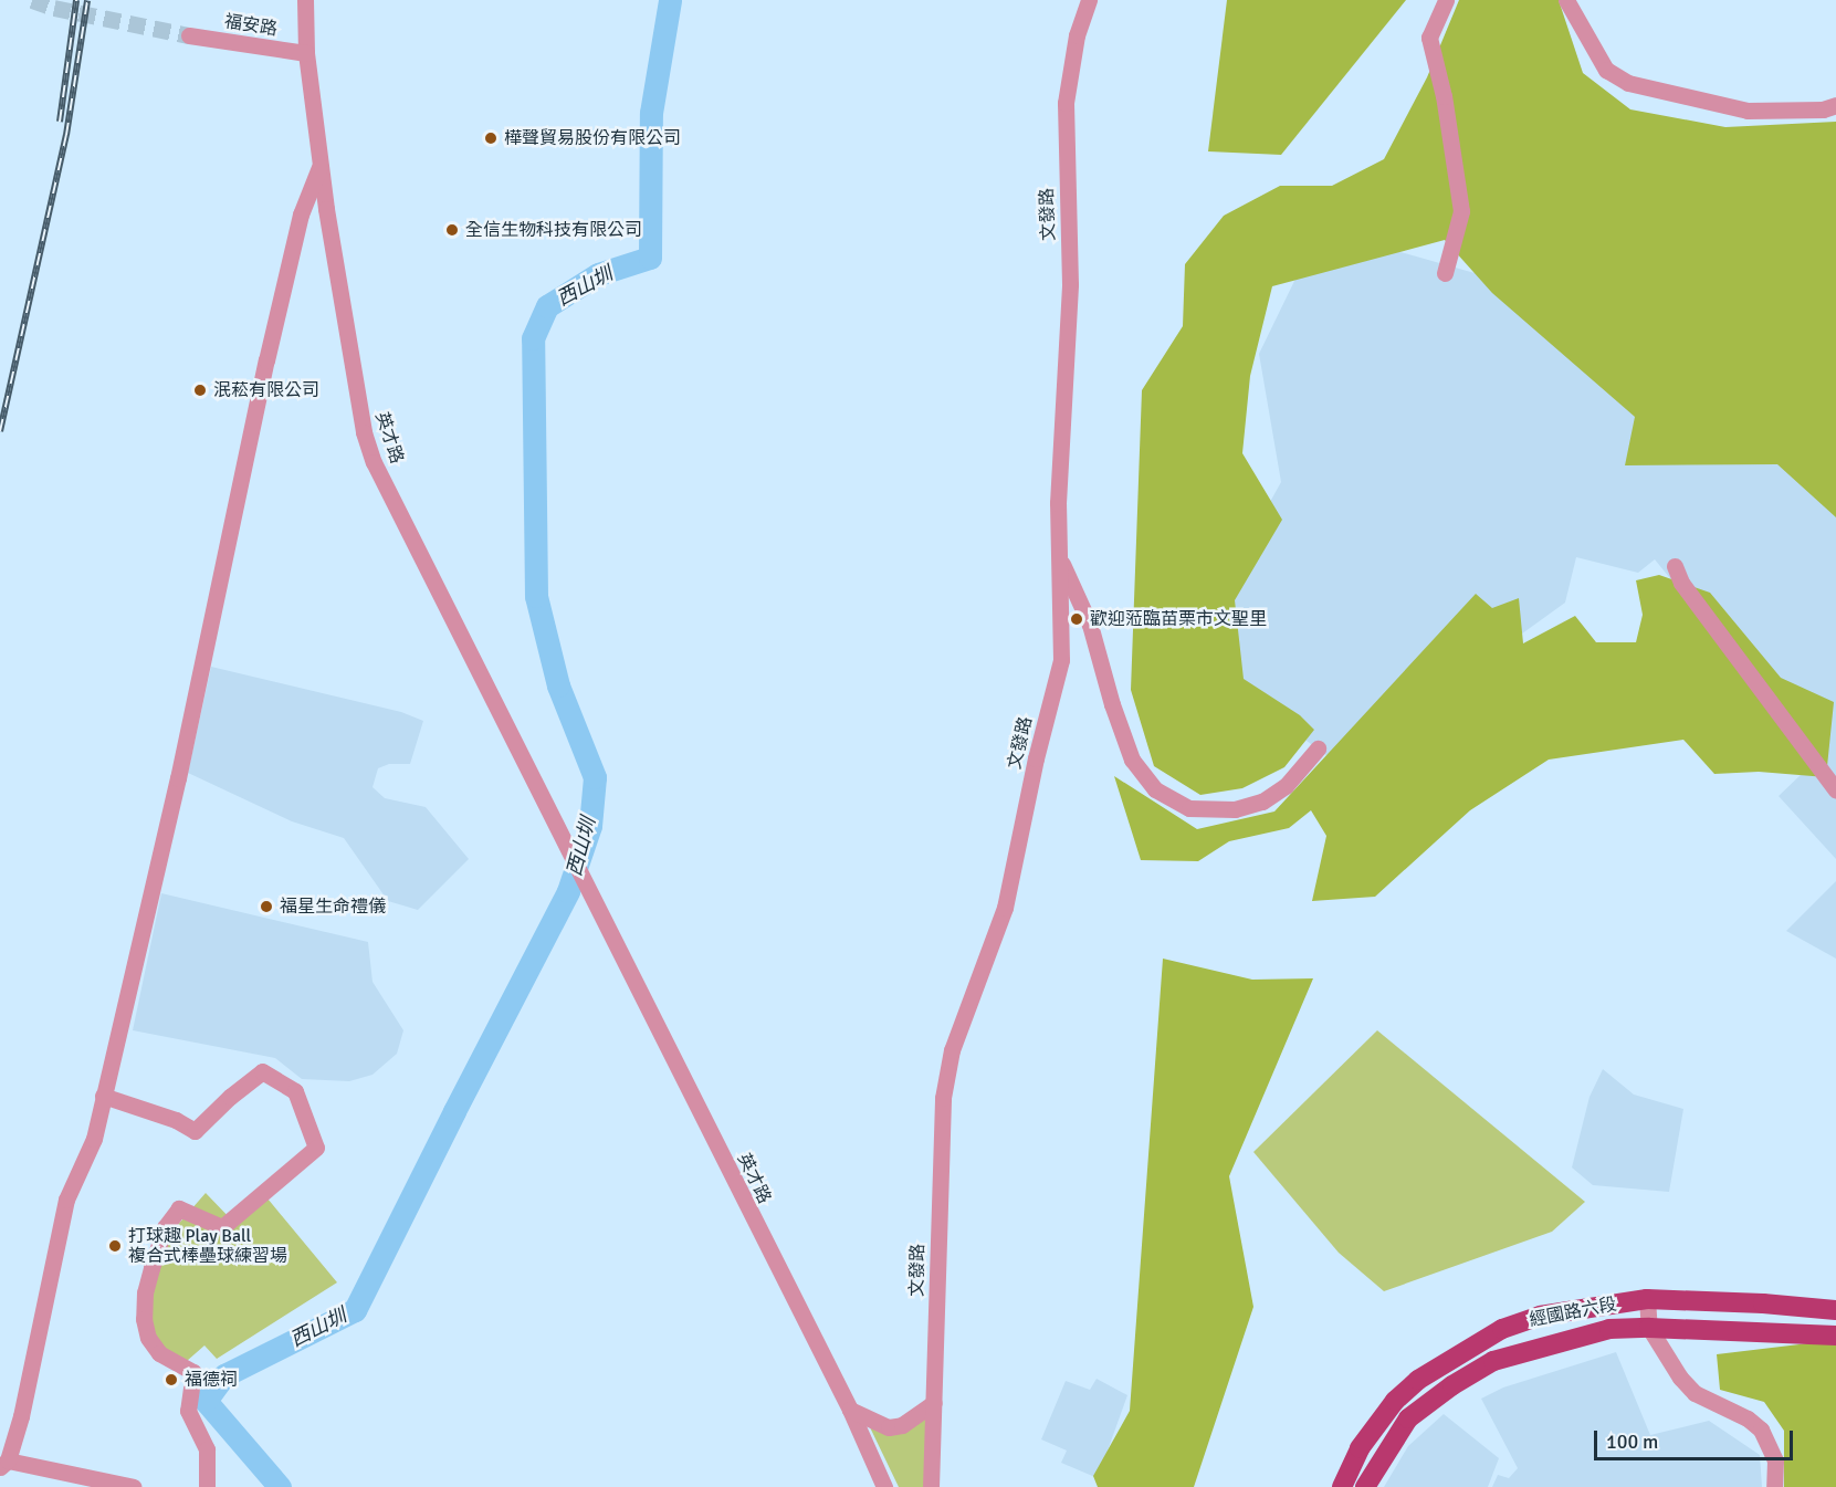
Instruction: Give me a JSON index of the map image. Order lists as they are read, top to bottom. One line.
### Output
{"streets":{"main road":["經國路六段"],"street":["福安路","文發路","英才路"]},"crossings":[["福安路","英才路"]],"water":["西山圳"],"places":["樺聲貿易股份有限公司","全信生物科技有限公司","泯菘有限公司","歡迎蒞臨苗栗市文聖里","福星生命禮儀","打球趣 Play Ball 複合式棒壘球練習場","福德祠"],"scale_bar":"100 m"}
